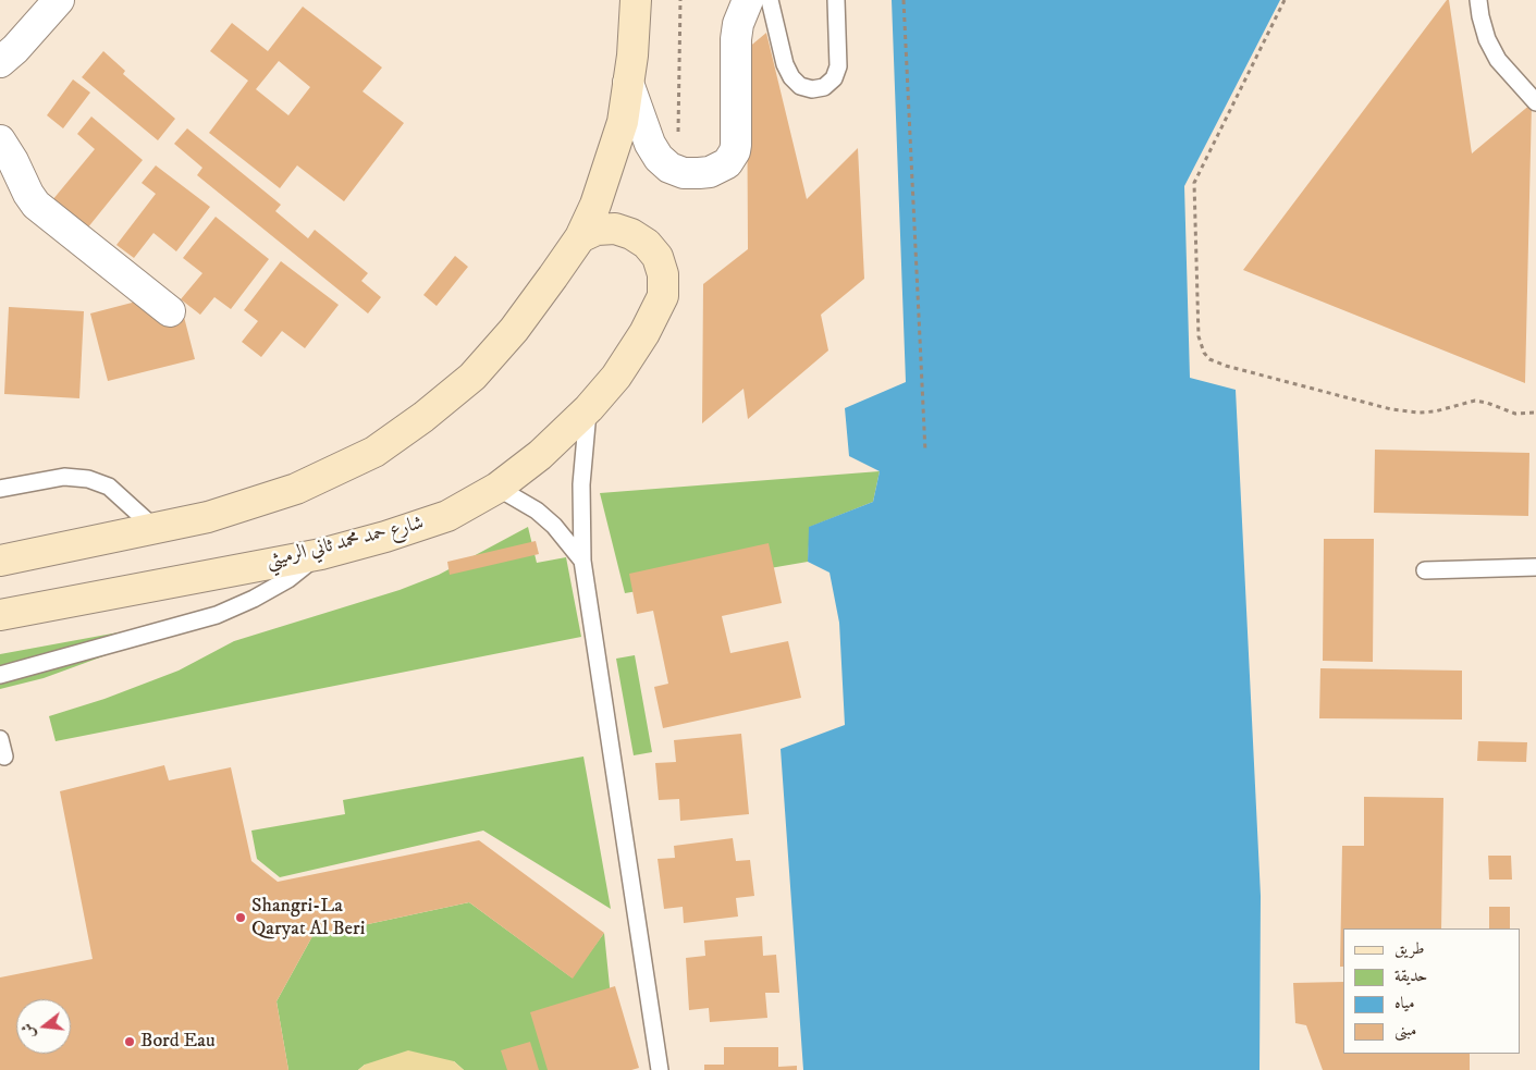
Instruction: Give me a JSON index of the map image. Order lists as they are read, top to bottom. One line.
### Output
{"streets":{"main road":["شارع حمد محمد ثاني الرميثي"]},"places":["Shangri-La Qaryat Al Beri","Bord Eau"],"legend":["طريق","حديقة","مياه","مبنى"],"north":"left"}
